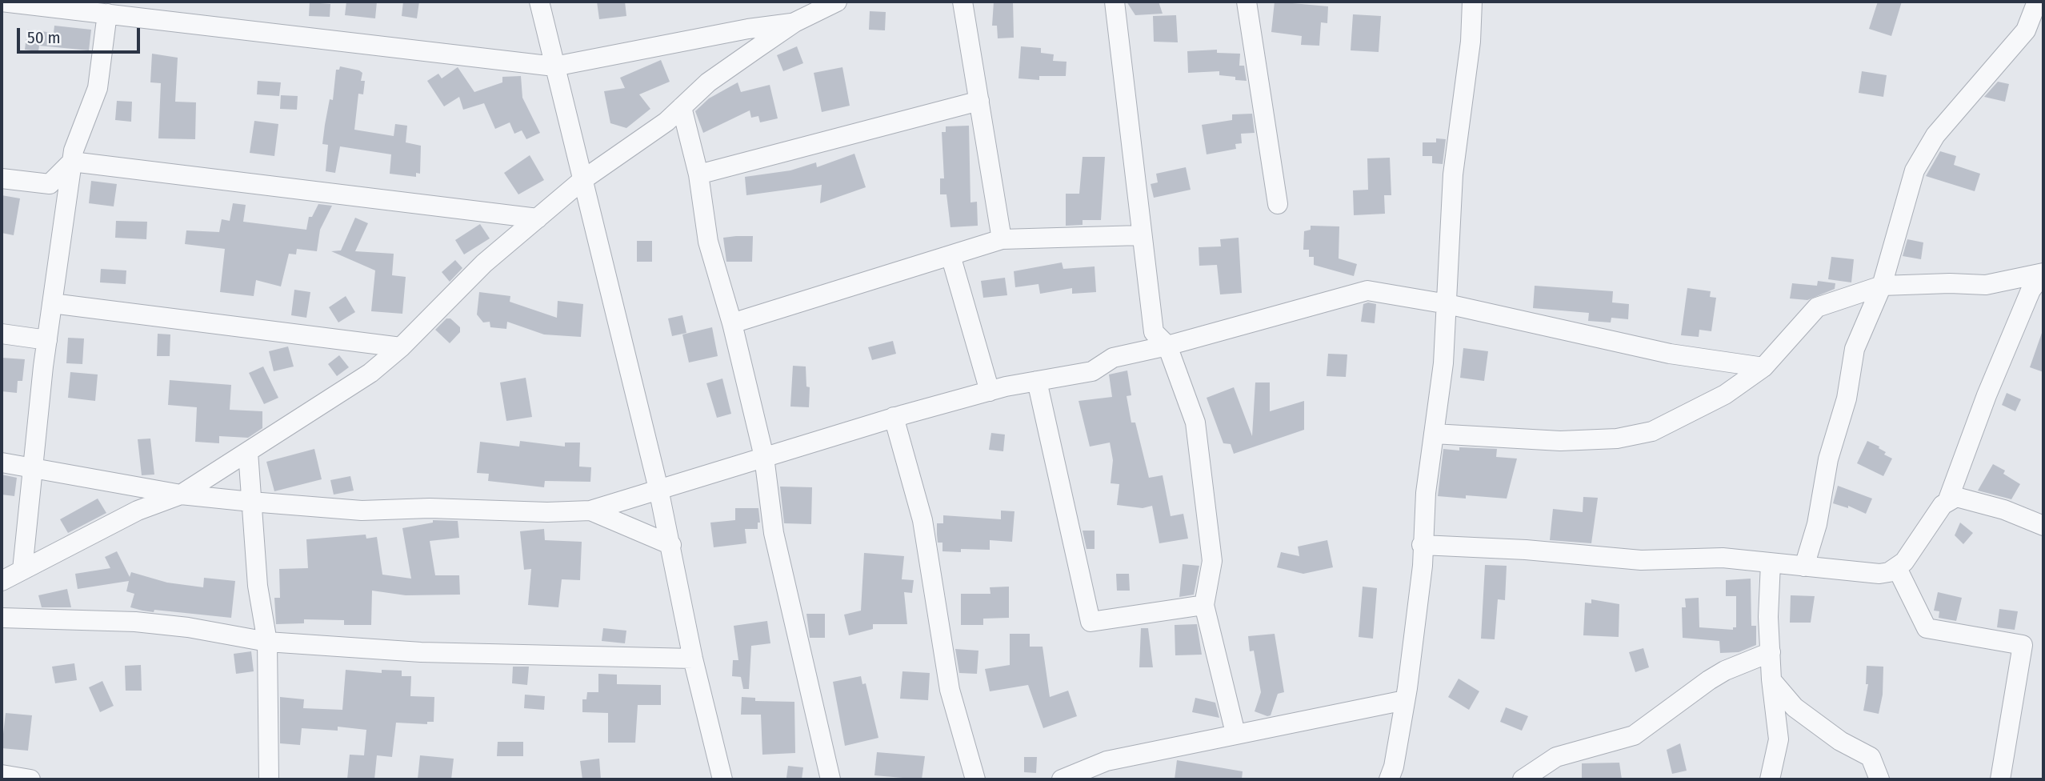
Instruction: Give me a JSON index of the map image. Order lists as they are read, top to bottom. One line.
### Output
{"scale_bar":"50 m"}
